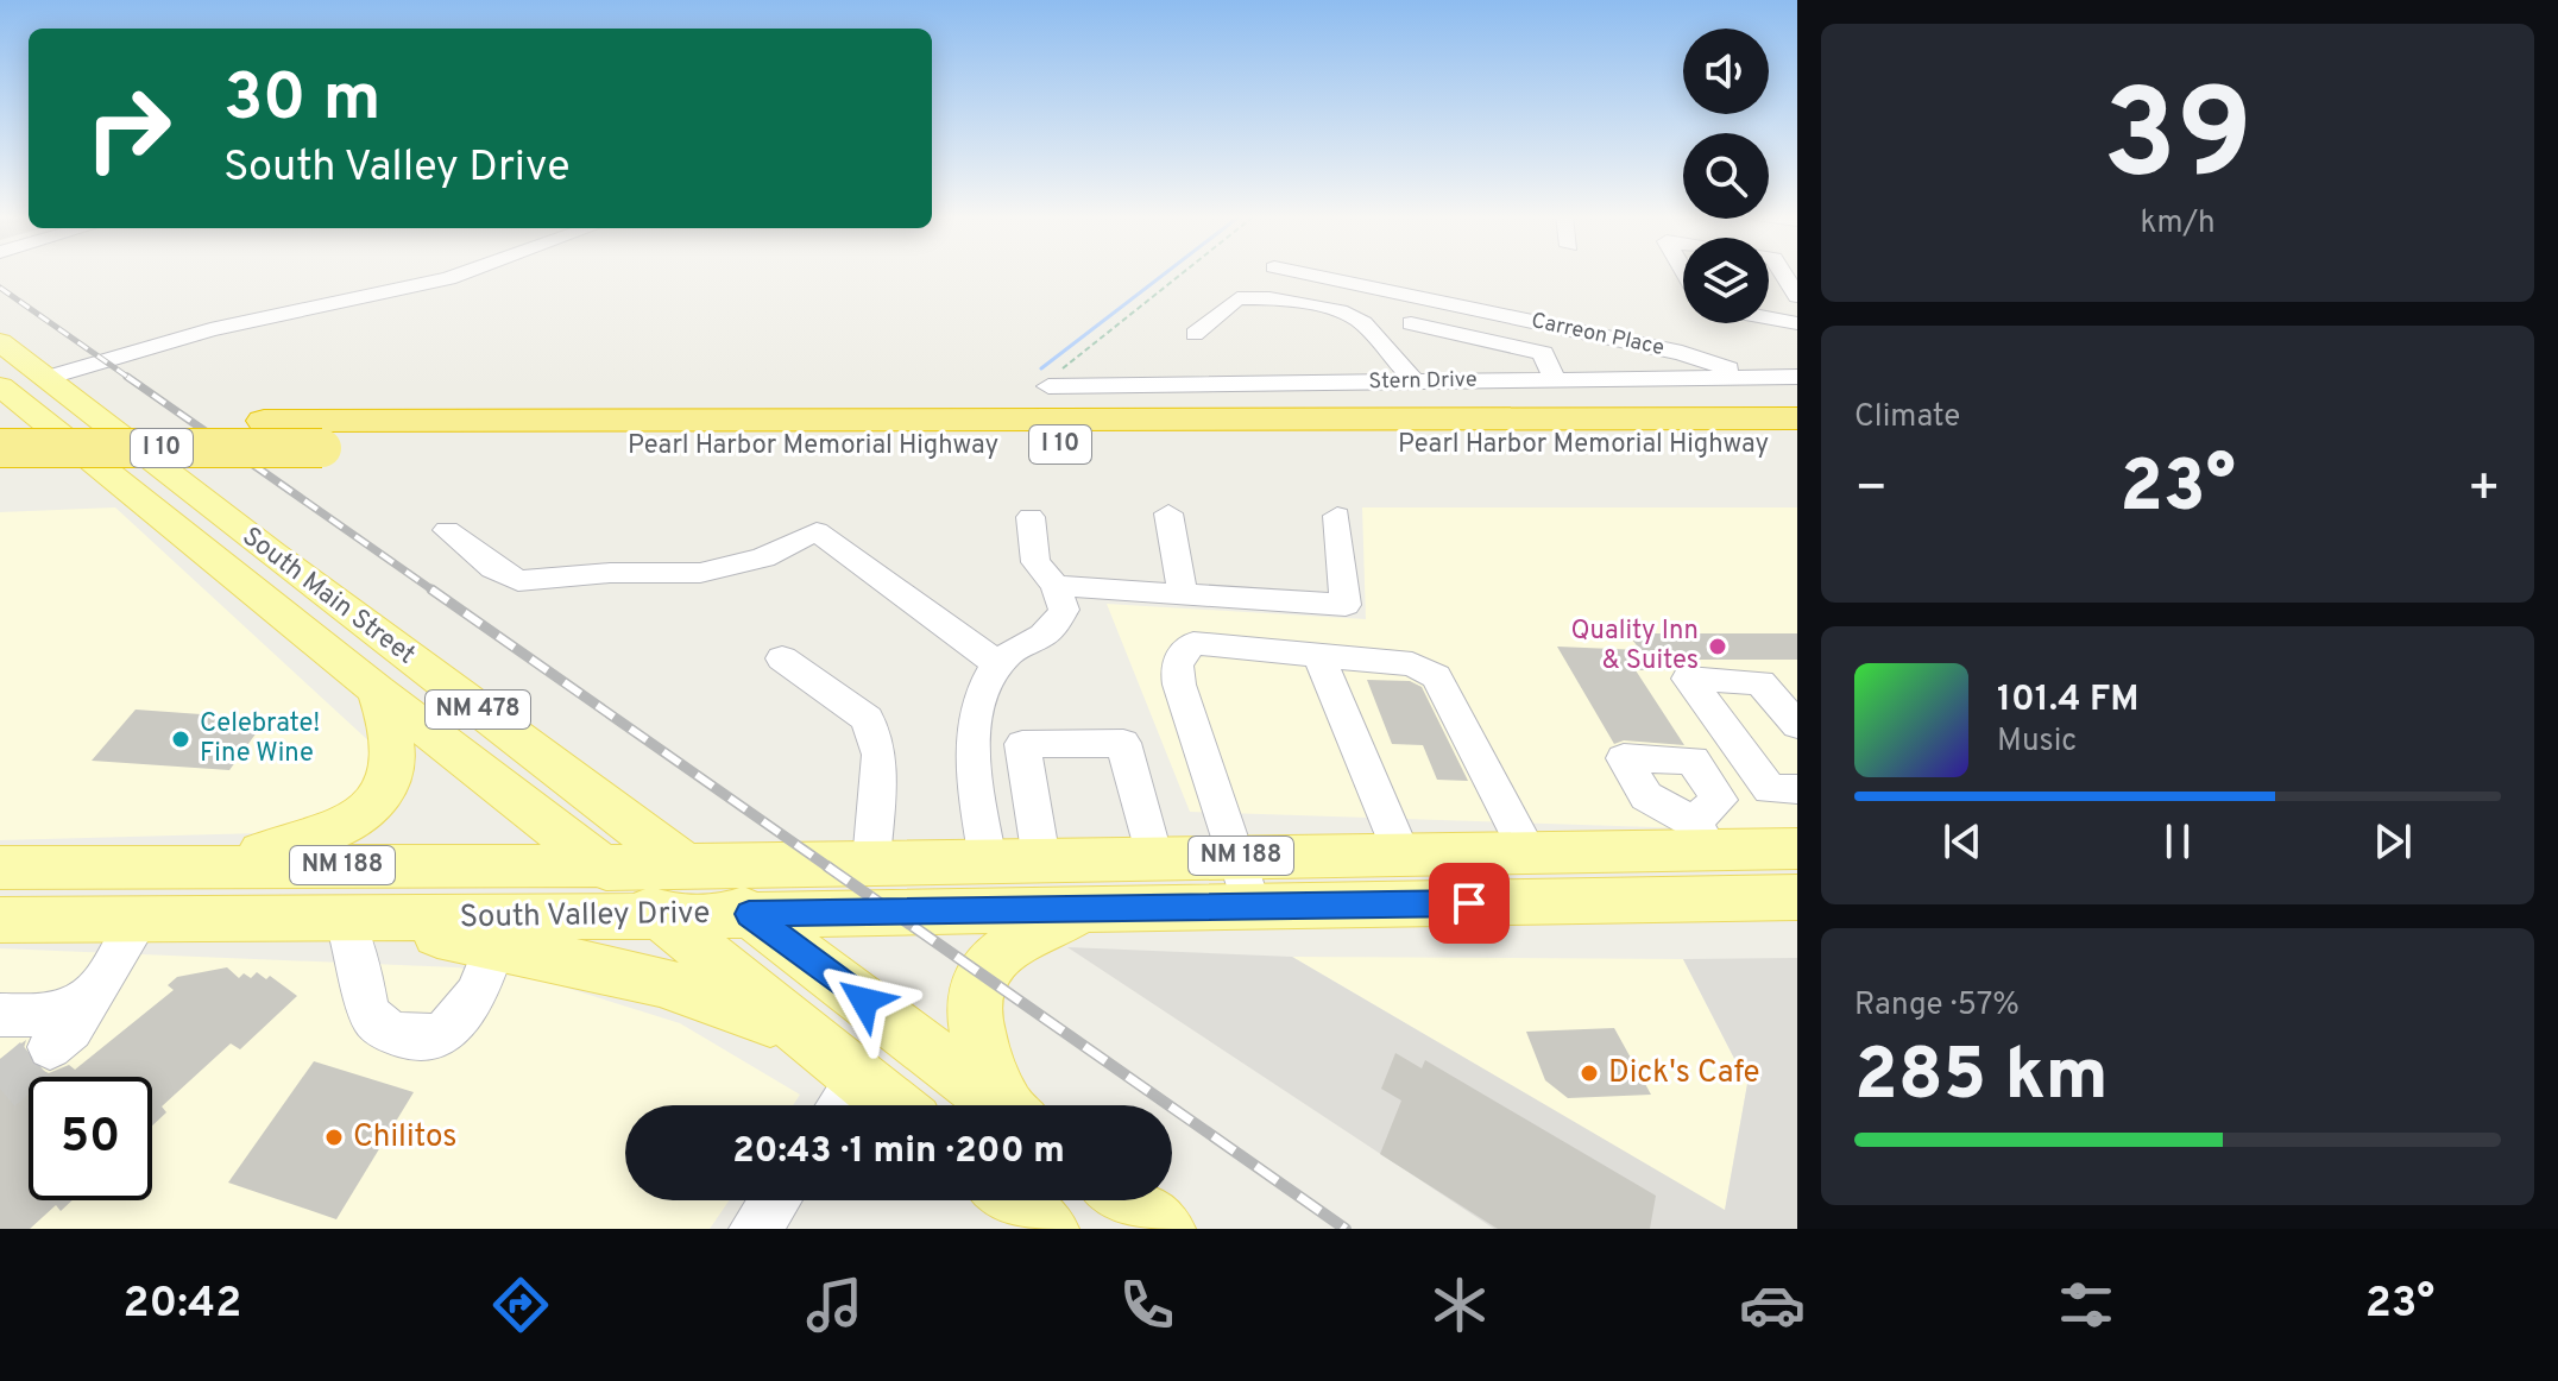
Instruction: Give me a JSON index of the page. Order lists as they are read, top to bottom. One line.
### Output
{"streets":{"highway":["I 10","Pearl Harbor Memorial Highway"],"main road":["South Main Street","NM 478","NM 188","South Valley Drive"],"street":["Carreon Place","Stern Drive"]},"crossings":[["Carreon Place","Stern Drive"],["Pearl Harbor Memorial Highway","South Main Street"],["South Main Street","South Valley Drive"]],"places":["Quality Inn & Suites","Celebrate! Fine Wine","Dick's Cafe","Chilitos"],"page":{"tile":[["39","km/h"],"Climate",["Range · 57%","285 km"]],"turn":["30 m","South Valley Drive"],"heat":["−","23°","+"],"song":["101.4 FM","Music"],"limit":"50","trip":"20:43 · 1 min · 200 m","tabs":["20:42","23°"]}}
